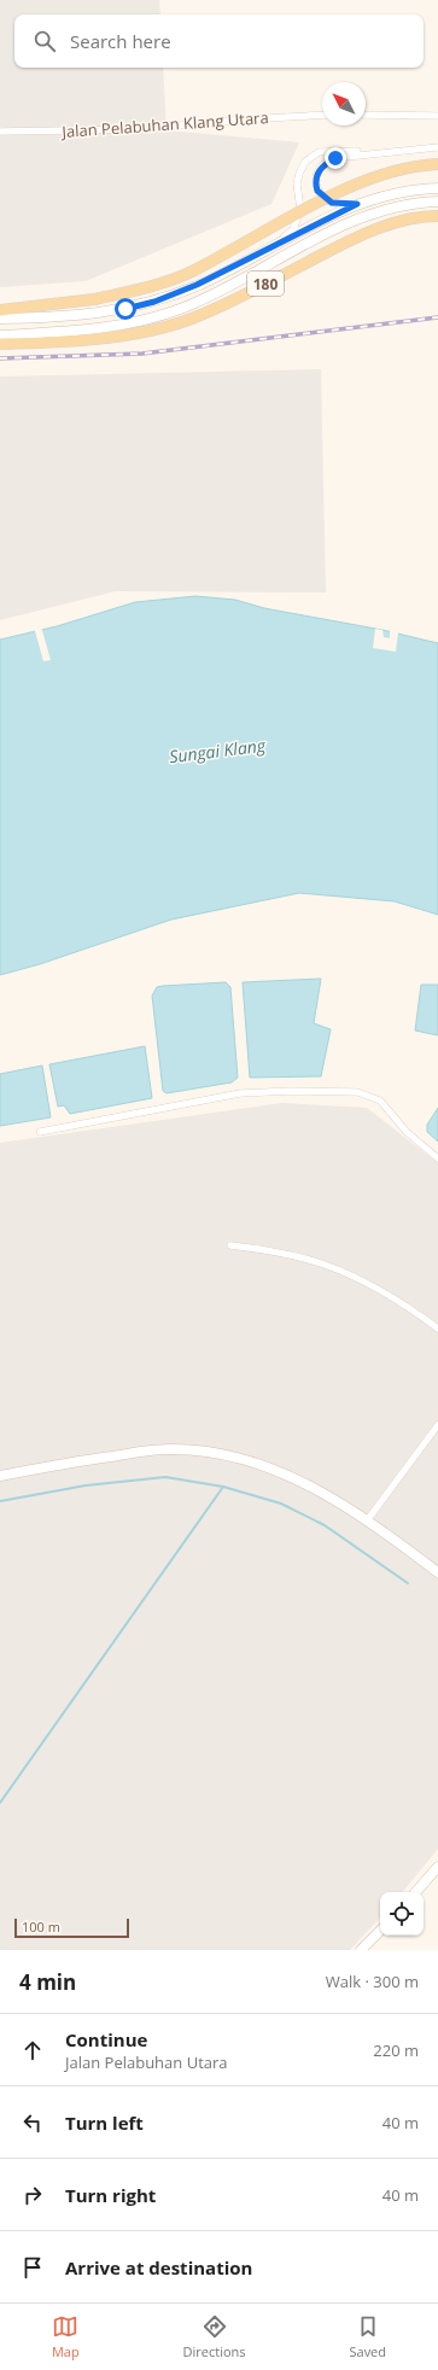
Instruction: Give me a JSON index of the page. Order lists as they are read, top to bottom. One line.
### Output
{"streets":{"main road":["180"],"street":["Jalan Pelabuhan Klang Utara"]},"water":["Sungai Klang"],"scale_bar":"100 m","north":"top left","page":{"search":"Search here","scale":"100 m","heading":["4 min","Walk · 300 m"],"list":[["Continue","Jalan Pelabuhan Utara","220 m"],["Turn left","40 m"],["Turn right","40 m"],"Arrive at destination"],"nav":["Map","Directions","Saved"]}}
